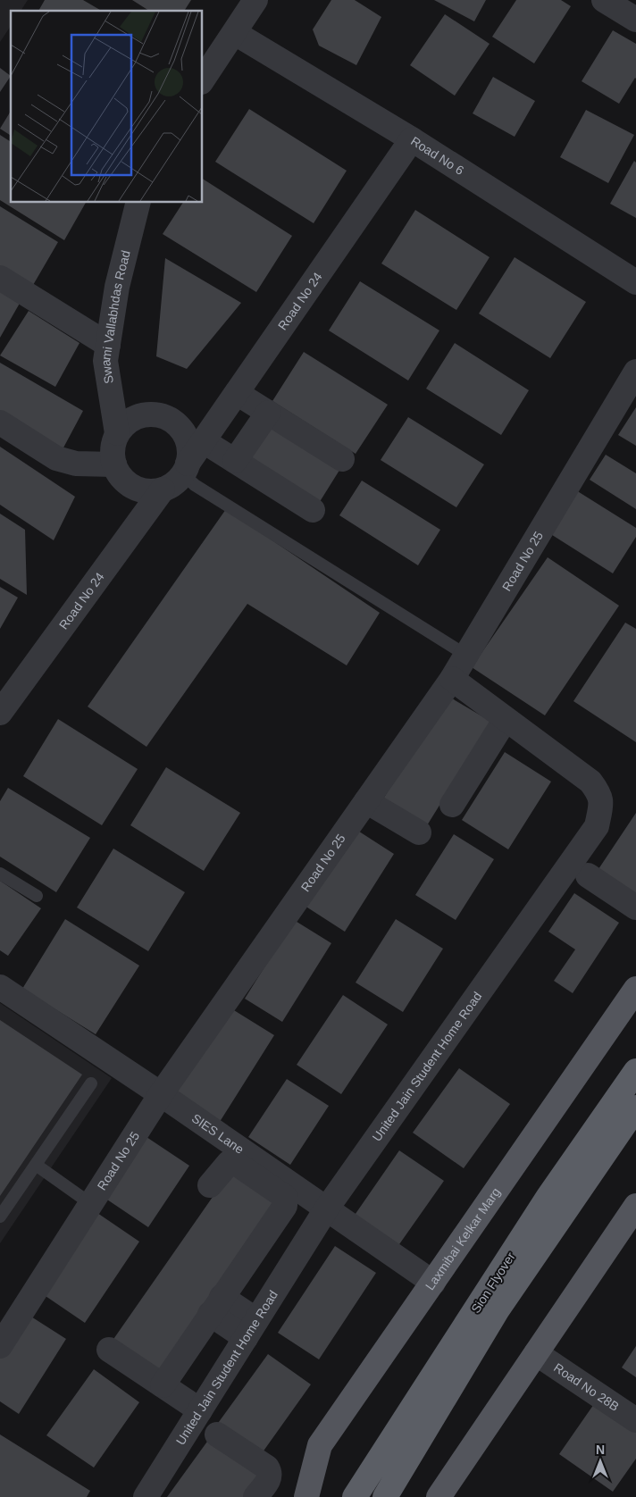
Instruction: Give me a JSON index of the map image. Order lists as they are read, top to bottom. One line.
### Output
{"streets":{"highway":["Sion Flyover"],"main road":["Laxmibai Kelkar Marg"],"street":["Road No 6","Road No 24","Swami Vallabhdas Road","Road No 25","United Jain Student Home Road","SIES Lane","Road No 28B"]},"crossings":[["Road No 6","Road No 24"],["Road No 24","Swami Vallabhdas Road"],["Road No 25","United Jain Student Home Road"],["Road No 25","SIES Lane"],["United Jain Student Home Road","SIES Lane"],["SIES Lane","Laxmibai Kelkar Marg"]],"north":"top"}
